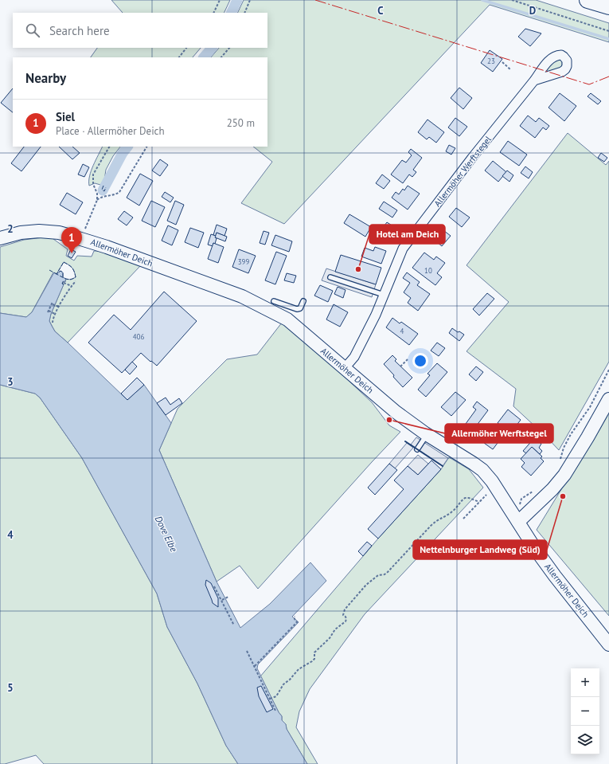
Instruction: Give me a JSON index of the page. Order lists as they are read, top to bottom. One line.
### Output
{"streets":{"street":["Allermöher Werftstegel","Allermöher Deich"]},"crossings":[["Allermöher Werftstegel","Allermöher Deich"]],"water":["Dove Elbe"],"places":["Hotel am Deich","Allermöher Werftstegel","Nettelnburger Landweg (Süd)"],"house_numbers":["23","399","10","4","406"],"page":{"search":"Search here","heading":"Nearby","list":[{"mark":"1","name":"Siel","note":"Place · Allermöher Deich","value":"250 m"}],"pins":"1","map_buttons":["+","−"]},"grid":{"columns":["C","D"],"rows":["2","3","4","5"]}}
